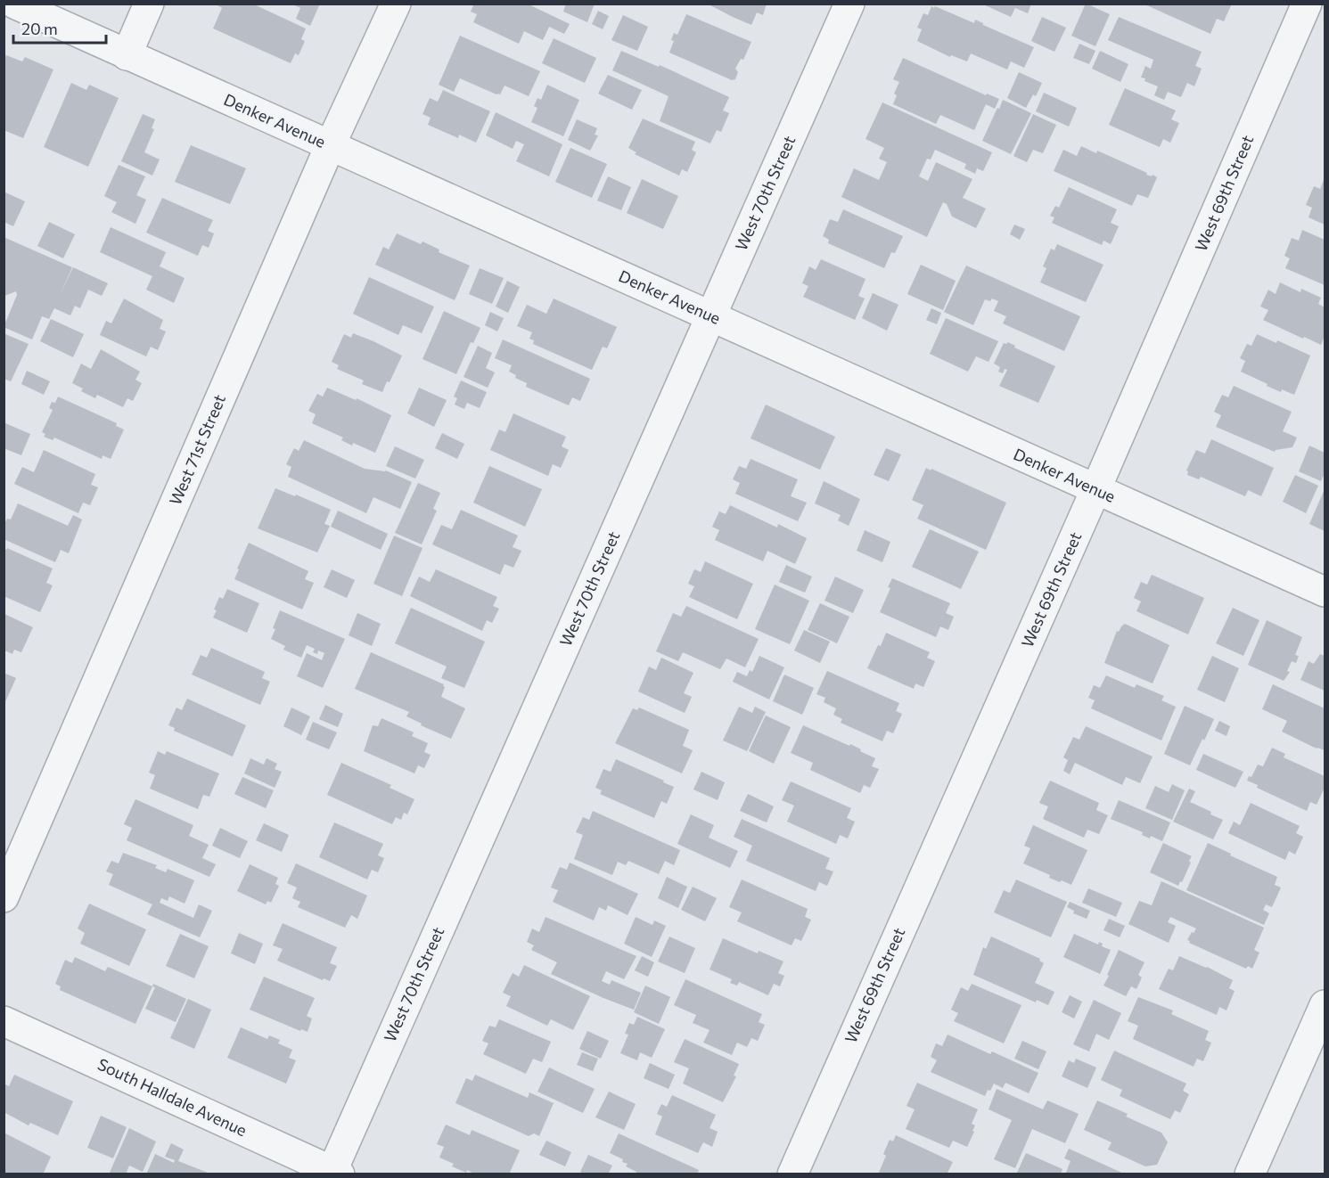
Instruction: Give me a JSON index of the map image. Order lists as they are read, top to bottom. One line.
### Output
{"streets":{"street":["Denker Avenue","West 70th Street","West 69th Street","West 71st Street","South Halldale Avenue"]},"crossings":[["Denker Avenue","West 70th Street"],["Denker Avenue","West 69th Street"],["Denker Avenue","West 71st Street"],["West 70th Street","South Halldale Avenue"]],"scale_bar":"20 m"}
